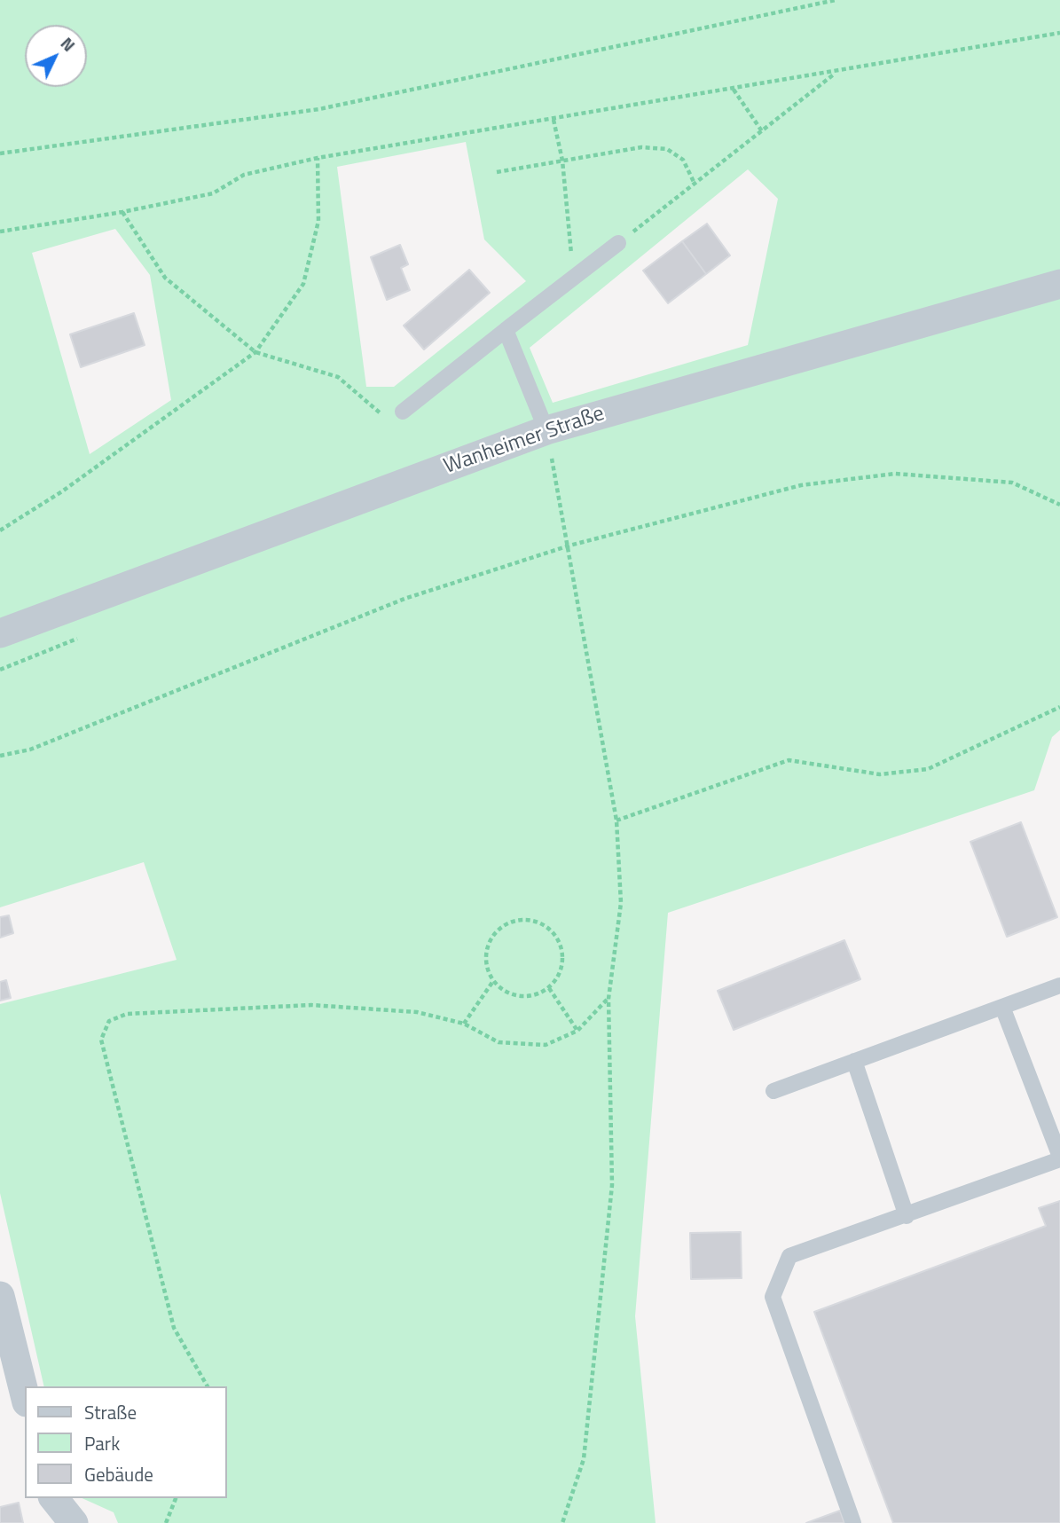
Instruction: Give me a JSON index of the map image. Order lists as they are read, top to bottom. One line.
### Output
{"streets":{"street":["Wanheimer Straße"]},"legend":["Straße","Park","Gebäude"],"north":"top right"}
